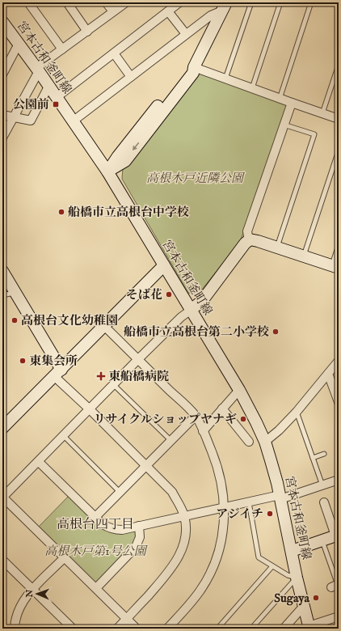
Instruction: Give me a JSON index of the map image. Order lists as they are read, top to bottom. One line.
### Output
{"streets":{"street":["宮本古和釜町線"]},"districts":["高根台四丁目"],"parks":["高根木戸近隣公園","高根木戸第1号公園"],"places":{"transit":["公園前"],"other":["船橋市立高根台中学校","そば花","高根台文化幼稚園","船橋市立高根台第二小学校","東集会所","リサイクルショップヤナギ","アジイチ","Sugaya"],"health":["東船橋病院"]},"north":"left"}
